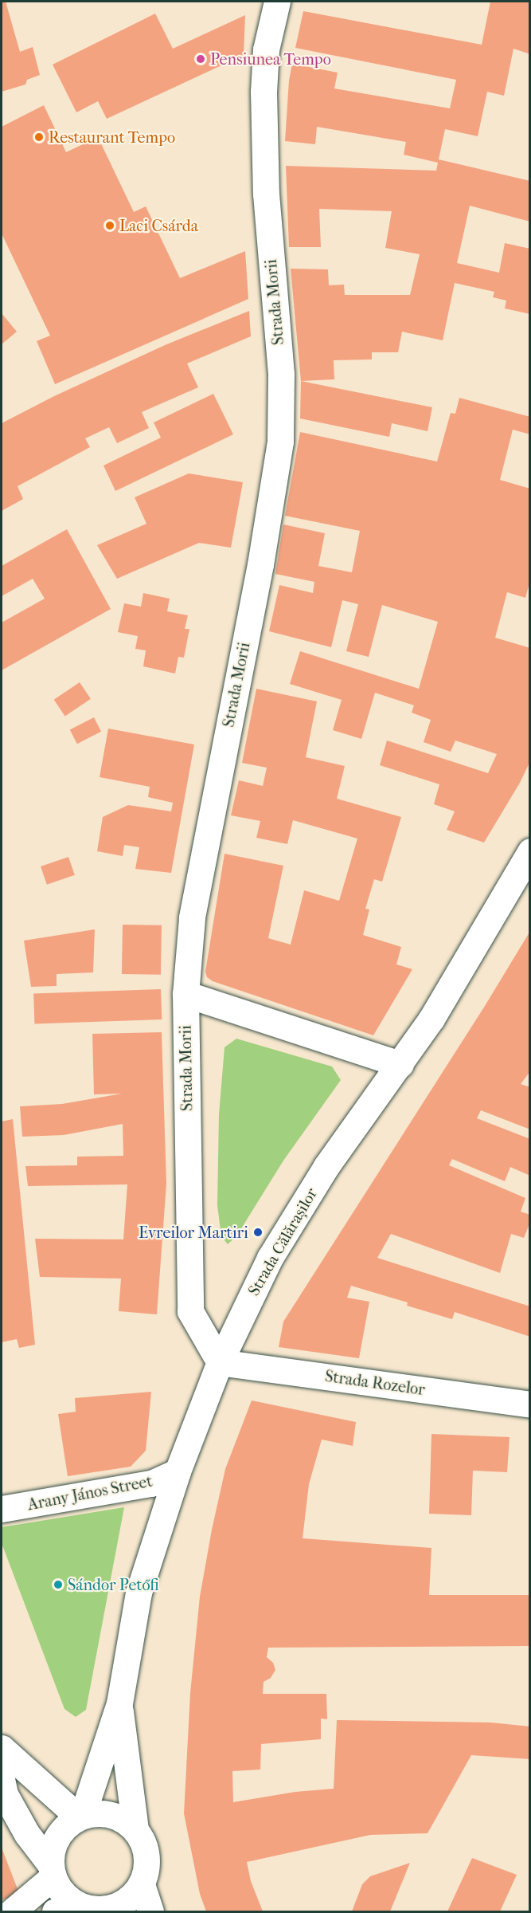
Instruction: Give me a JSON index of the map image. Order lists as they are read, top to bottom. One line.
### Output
{"streets":{"street":["Strada Morii","Strada Călărașilor","Strada Rozelor","Arany János Street"]},"crossings":[["Strada Morii","Strada Călărașilor"],["Strada Morii","Strada Rozelor"],["Strada Călărașilor","Strada Rozelor"],["Strada Călărașilor","Arany János Street"]],"places":["Pensiunea Tempo","Restaurant Tempo","Laci Csárda","Evreilor Martiri","Sándor Petőfi"]}
